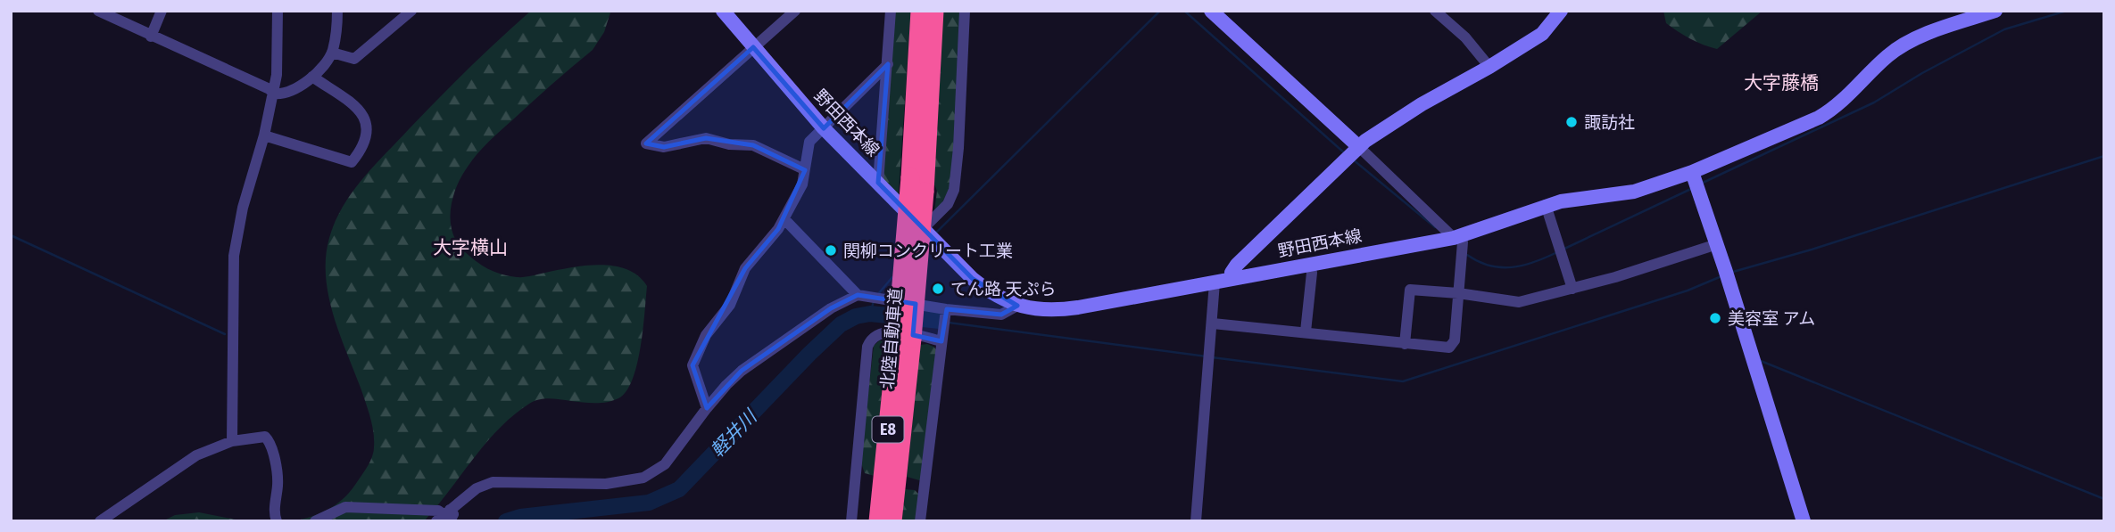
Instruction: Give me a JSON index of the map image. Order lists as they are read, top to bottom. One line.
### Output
{"streets":{"highway":["北陸自動車道","E8"],"main road":["野田西本線"]},"districts":["大字藤橋","大字横山"],"water":["軽井川"],"places":["諏訪社","関柳コンクリート工業","てん路 天ぷら","美容室 アム"]}
